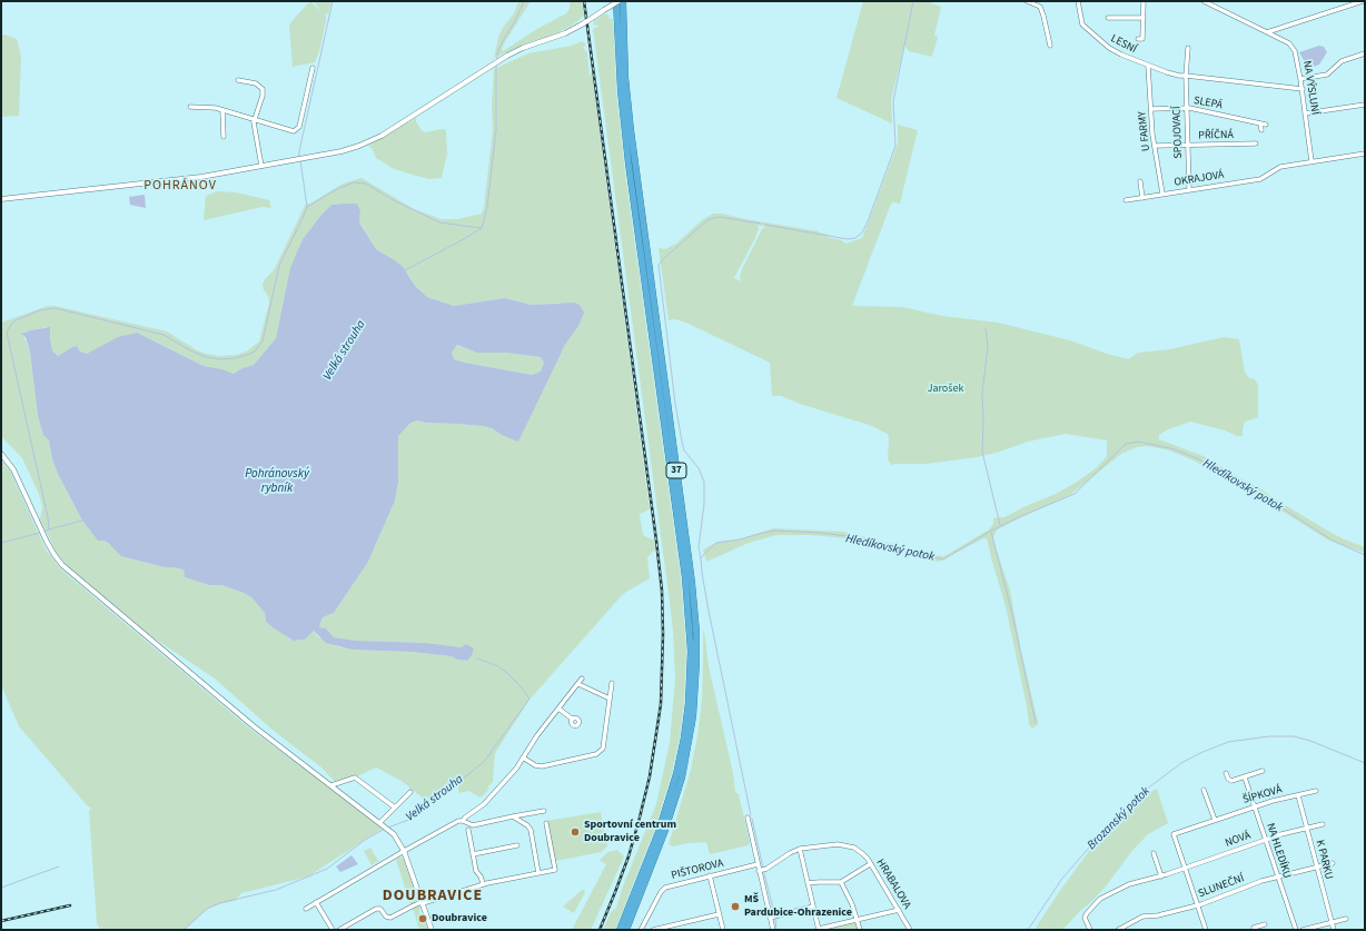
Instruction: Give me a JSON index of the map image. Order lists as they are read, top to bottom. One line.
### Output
{"streets":{"highway":["37"],"street":["LESNÍ","NA VÝSLUNÍ","SLEPÁ","U FARMY","SPOJOVACÍ","PŘÍČNÁ","OKRAJOVÁ","ŠÍPKOVÁ","NOVÁ","NA HLEDÍKU","K PARKU","PIŠTOROVA","HRABALOVA","SLUNEČNÍ"]},"crossings":[["LESNÍ","NA VÝSLUNÍ"],["LESNÍ","U FARMY"],["LESNÍ","SPOJOVACÍ"],["NA VÝSLUNÍ","OKRAJOVÁ"],["SLEPÁ","U FARMY"],["SLEPÁ","SPOJOVACÍ"],["U FARMY","PŘÍČNÁ"],["U FARMY","OKRAJOVÁ"],["SPOJOVACÍ","PŘÍČNÁ"],["SPOJOVACÍ","OKRAJOVÁ"],["ŠÍPKOVÁ","NOVÁ"],["ŠÍPKOVÁ","NA HLEDÍKU"],["ŠÍPKOVÁ","K PARKU"],["NOVÁ","NA HLEDÍKU"],["NOVÁ","K PARKU"],["NA HLEDÍKU","SLUNEČNÍ"],["K PARKU","SLUNEČNÍ"]],"districts":["POHRÁNOV","DOUBRAVICE"],"water":["Velká strouha","Pohránovský rybník","Hledíkovský potok","Brozanský potok"],"parks":["Jarošek"],"places":["Sportovní centrum Doubravice","MŠ Pardubice-Ohrazenice","Doubravice"]}
